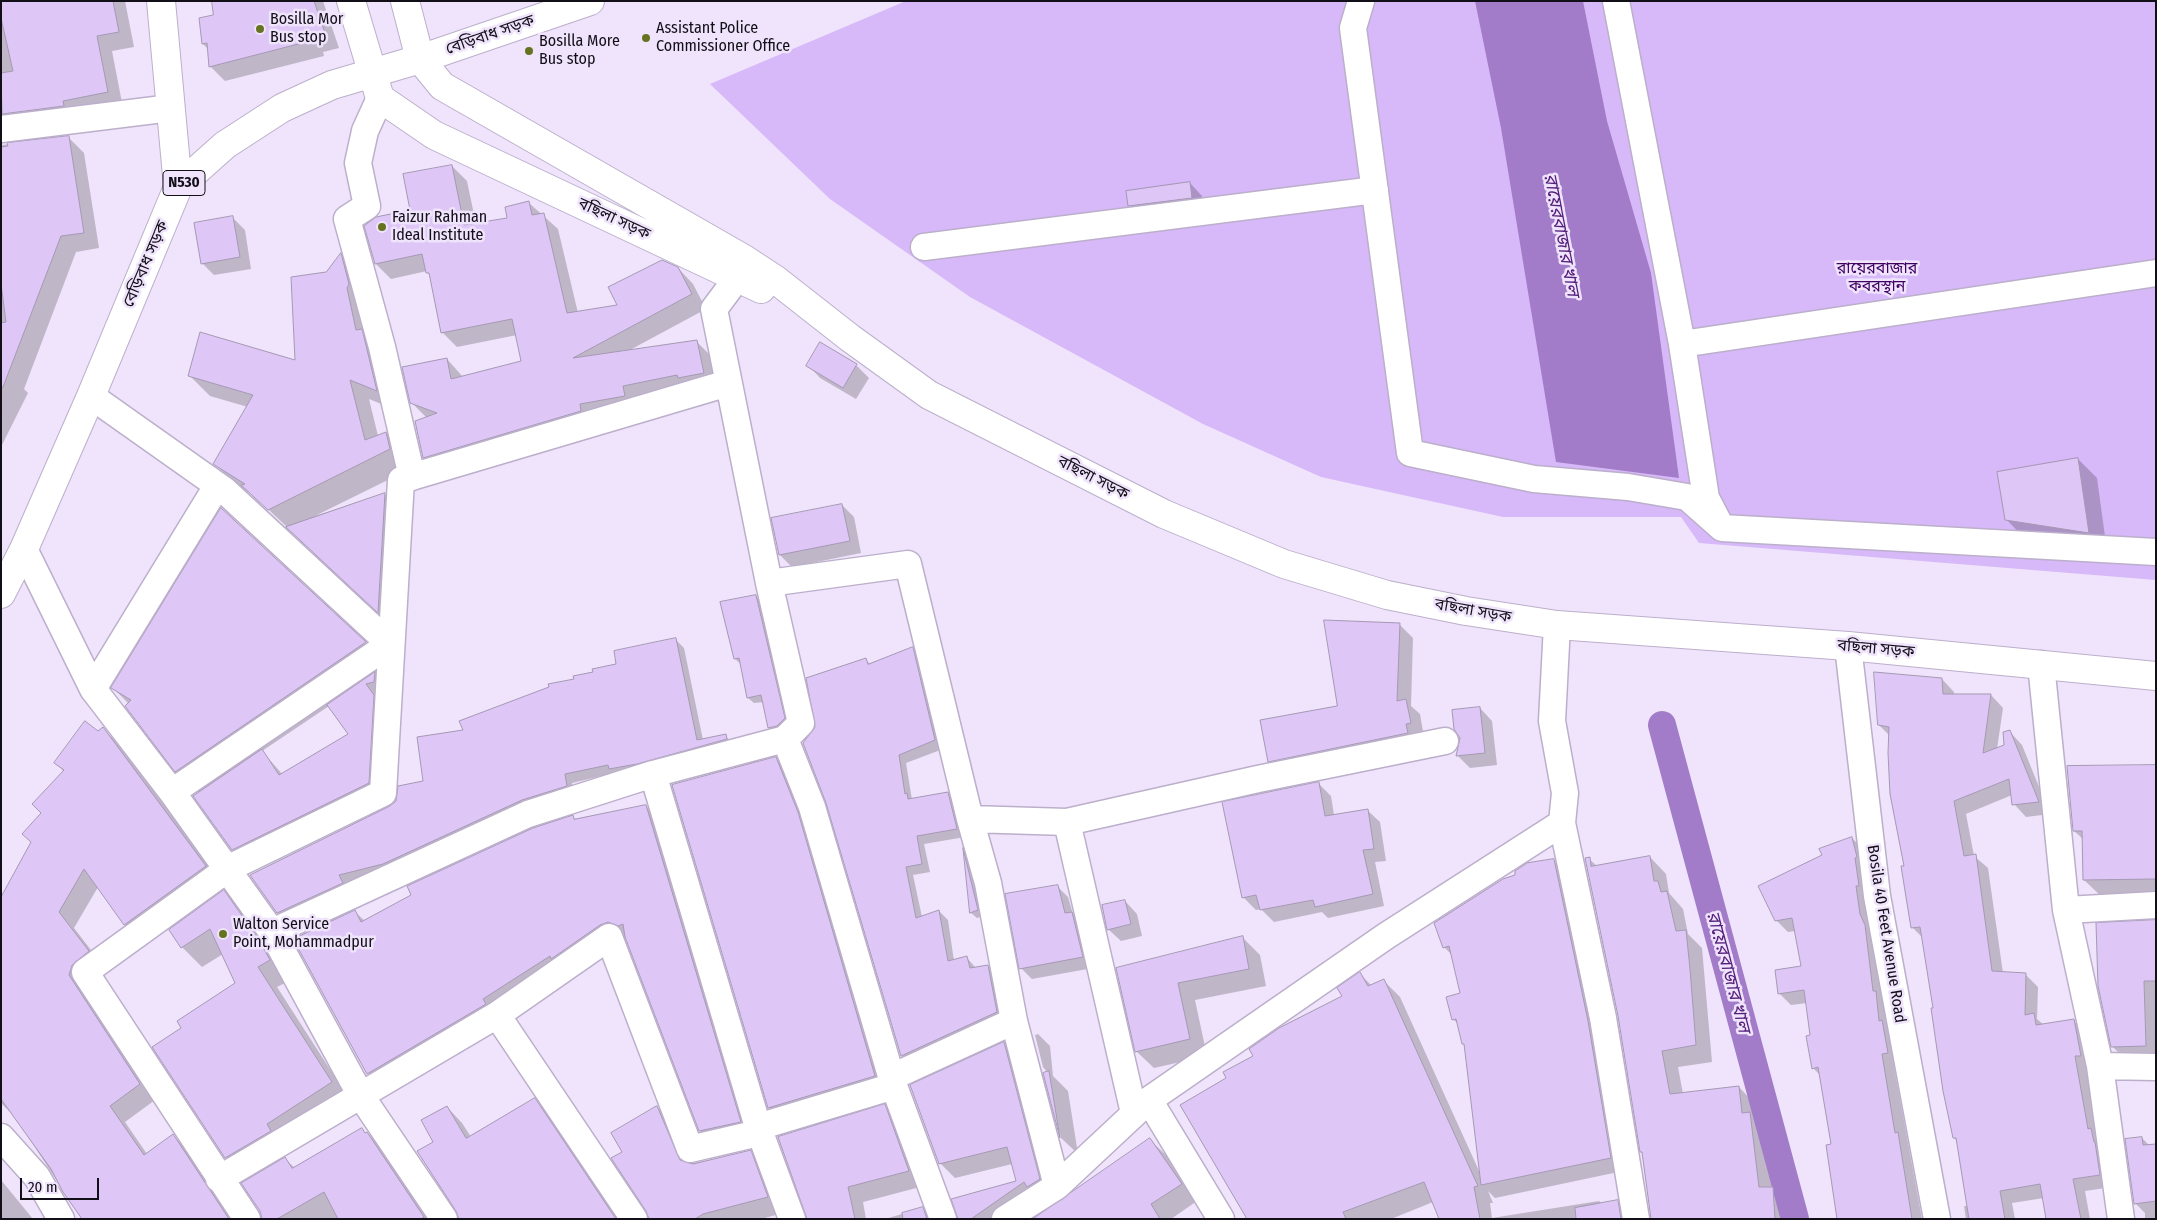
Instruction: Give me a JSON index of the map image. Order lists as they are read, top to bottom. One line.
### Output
{"streets":{"main road":["বেড়িবাধ সড়ক","N530","বছিলা সড়ক"],"street":["Bosila 40 Feet Avenue Road"]},"crossings":[["বেড়িবাধ সড়ক","বছিলা সড়ক"],["বছিলা সড়ক","Bosila 40 Feet Avenue Road"]],"water":["রায়েরবাজার খাল"],"parks":["রায়েরবাজার কবরস্থান"],"places":["Bosilla Mor Bus stop","Assistant Police Commissioner Office","Bosilla More Bus stop","Faizur Rahman Ideal Institute","Walton Service Point, Mohammadpur"],"scale_bar":"20 m"}
